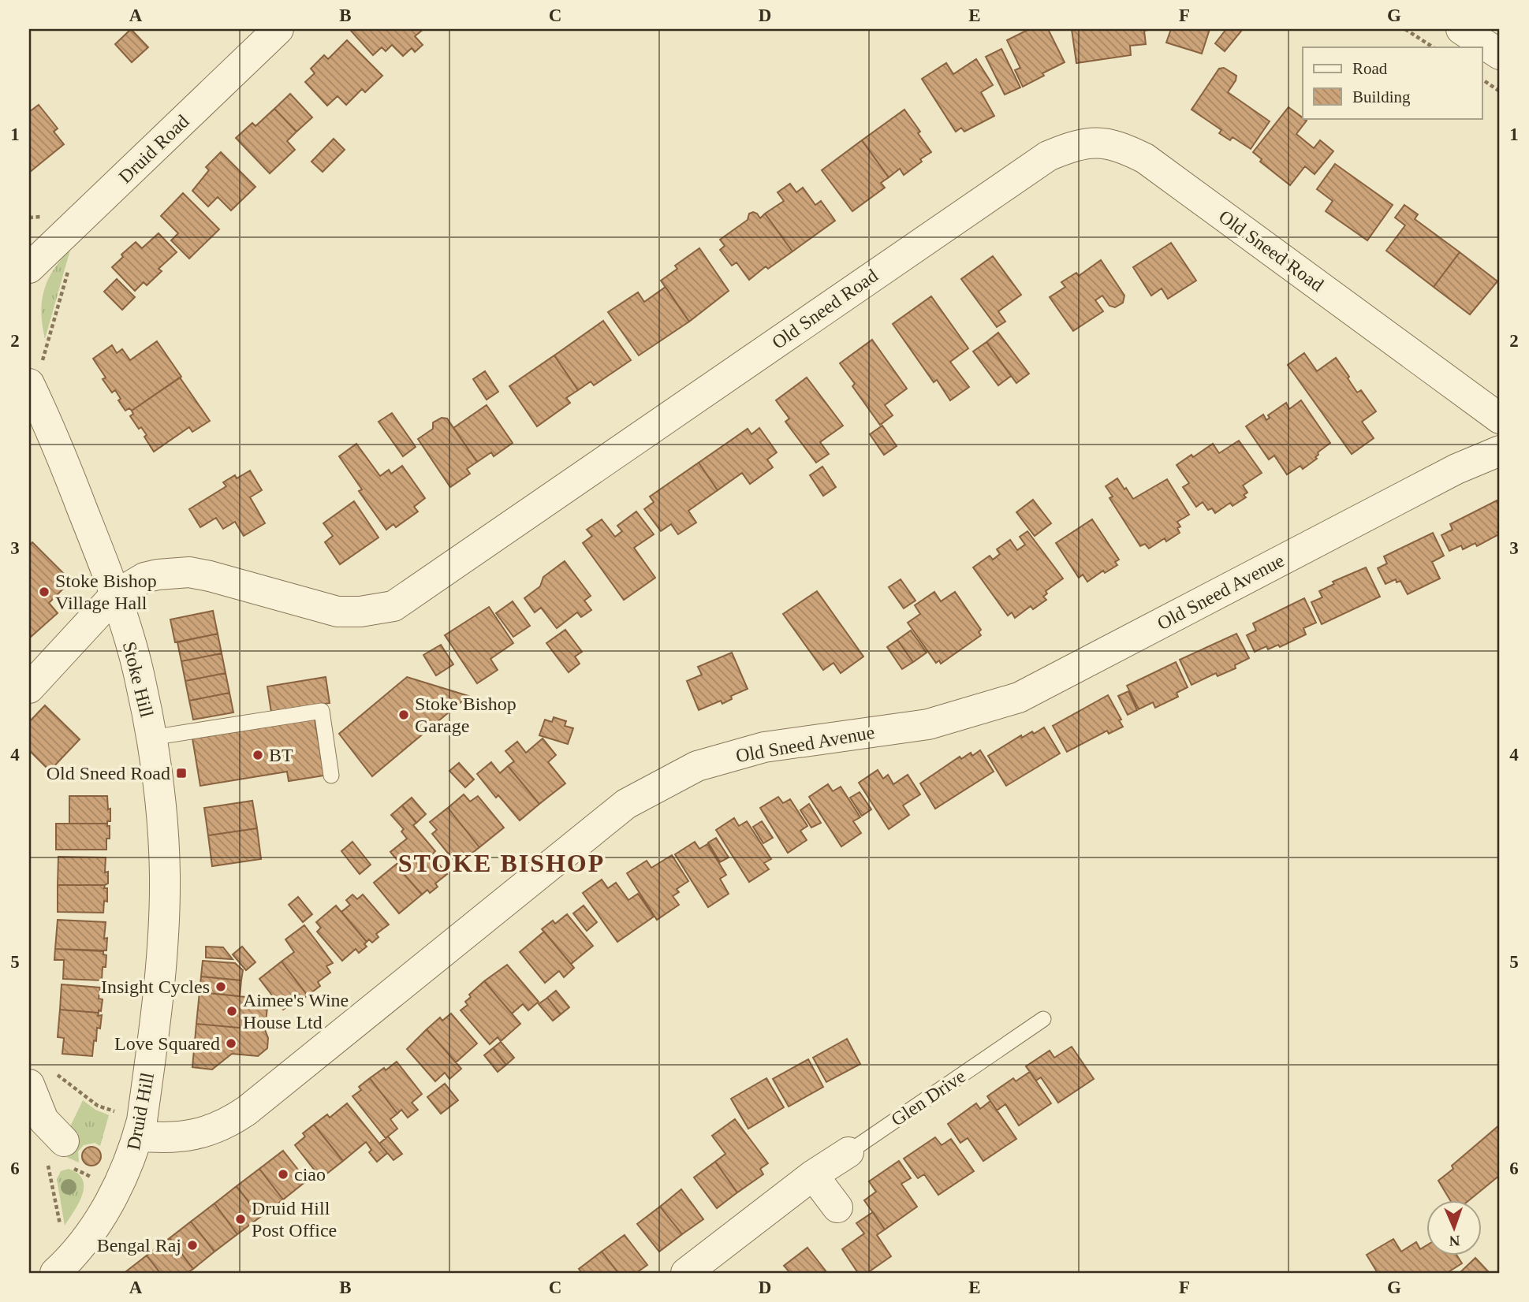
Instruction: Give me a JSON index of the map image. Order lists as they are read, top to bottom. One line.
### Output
{"streets":{"street":["Druid Road","Old Sneed Road","Old Sneed Avenue","Stoke Hill","Glen Drive","Druid Hill"]},"crossings":[["Old Sneed Road","Stoke Hill"],["Old Sneed Avenue","Druid Hill"],["Stoke Hill","Druid Hill"]],"districts":["STOKE BISHOP"],"places":{"other":["Stoke Bishop Village Hall","Stoke Bishop Garage","BT","Insight Cycles","Aimee's Wine House Ltd","Love Squared","ciao","Druid Hill Post Office","Bengal Raj"],"transit":["Old Sneed Road"]},"legend":["Road","Building"],"north":"bottom","grid":{"columns":["A","B","C","D","E","F","G"],"rows":["1","2","3","4","5","6"]}}
